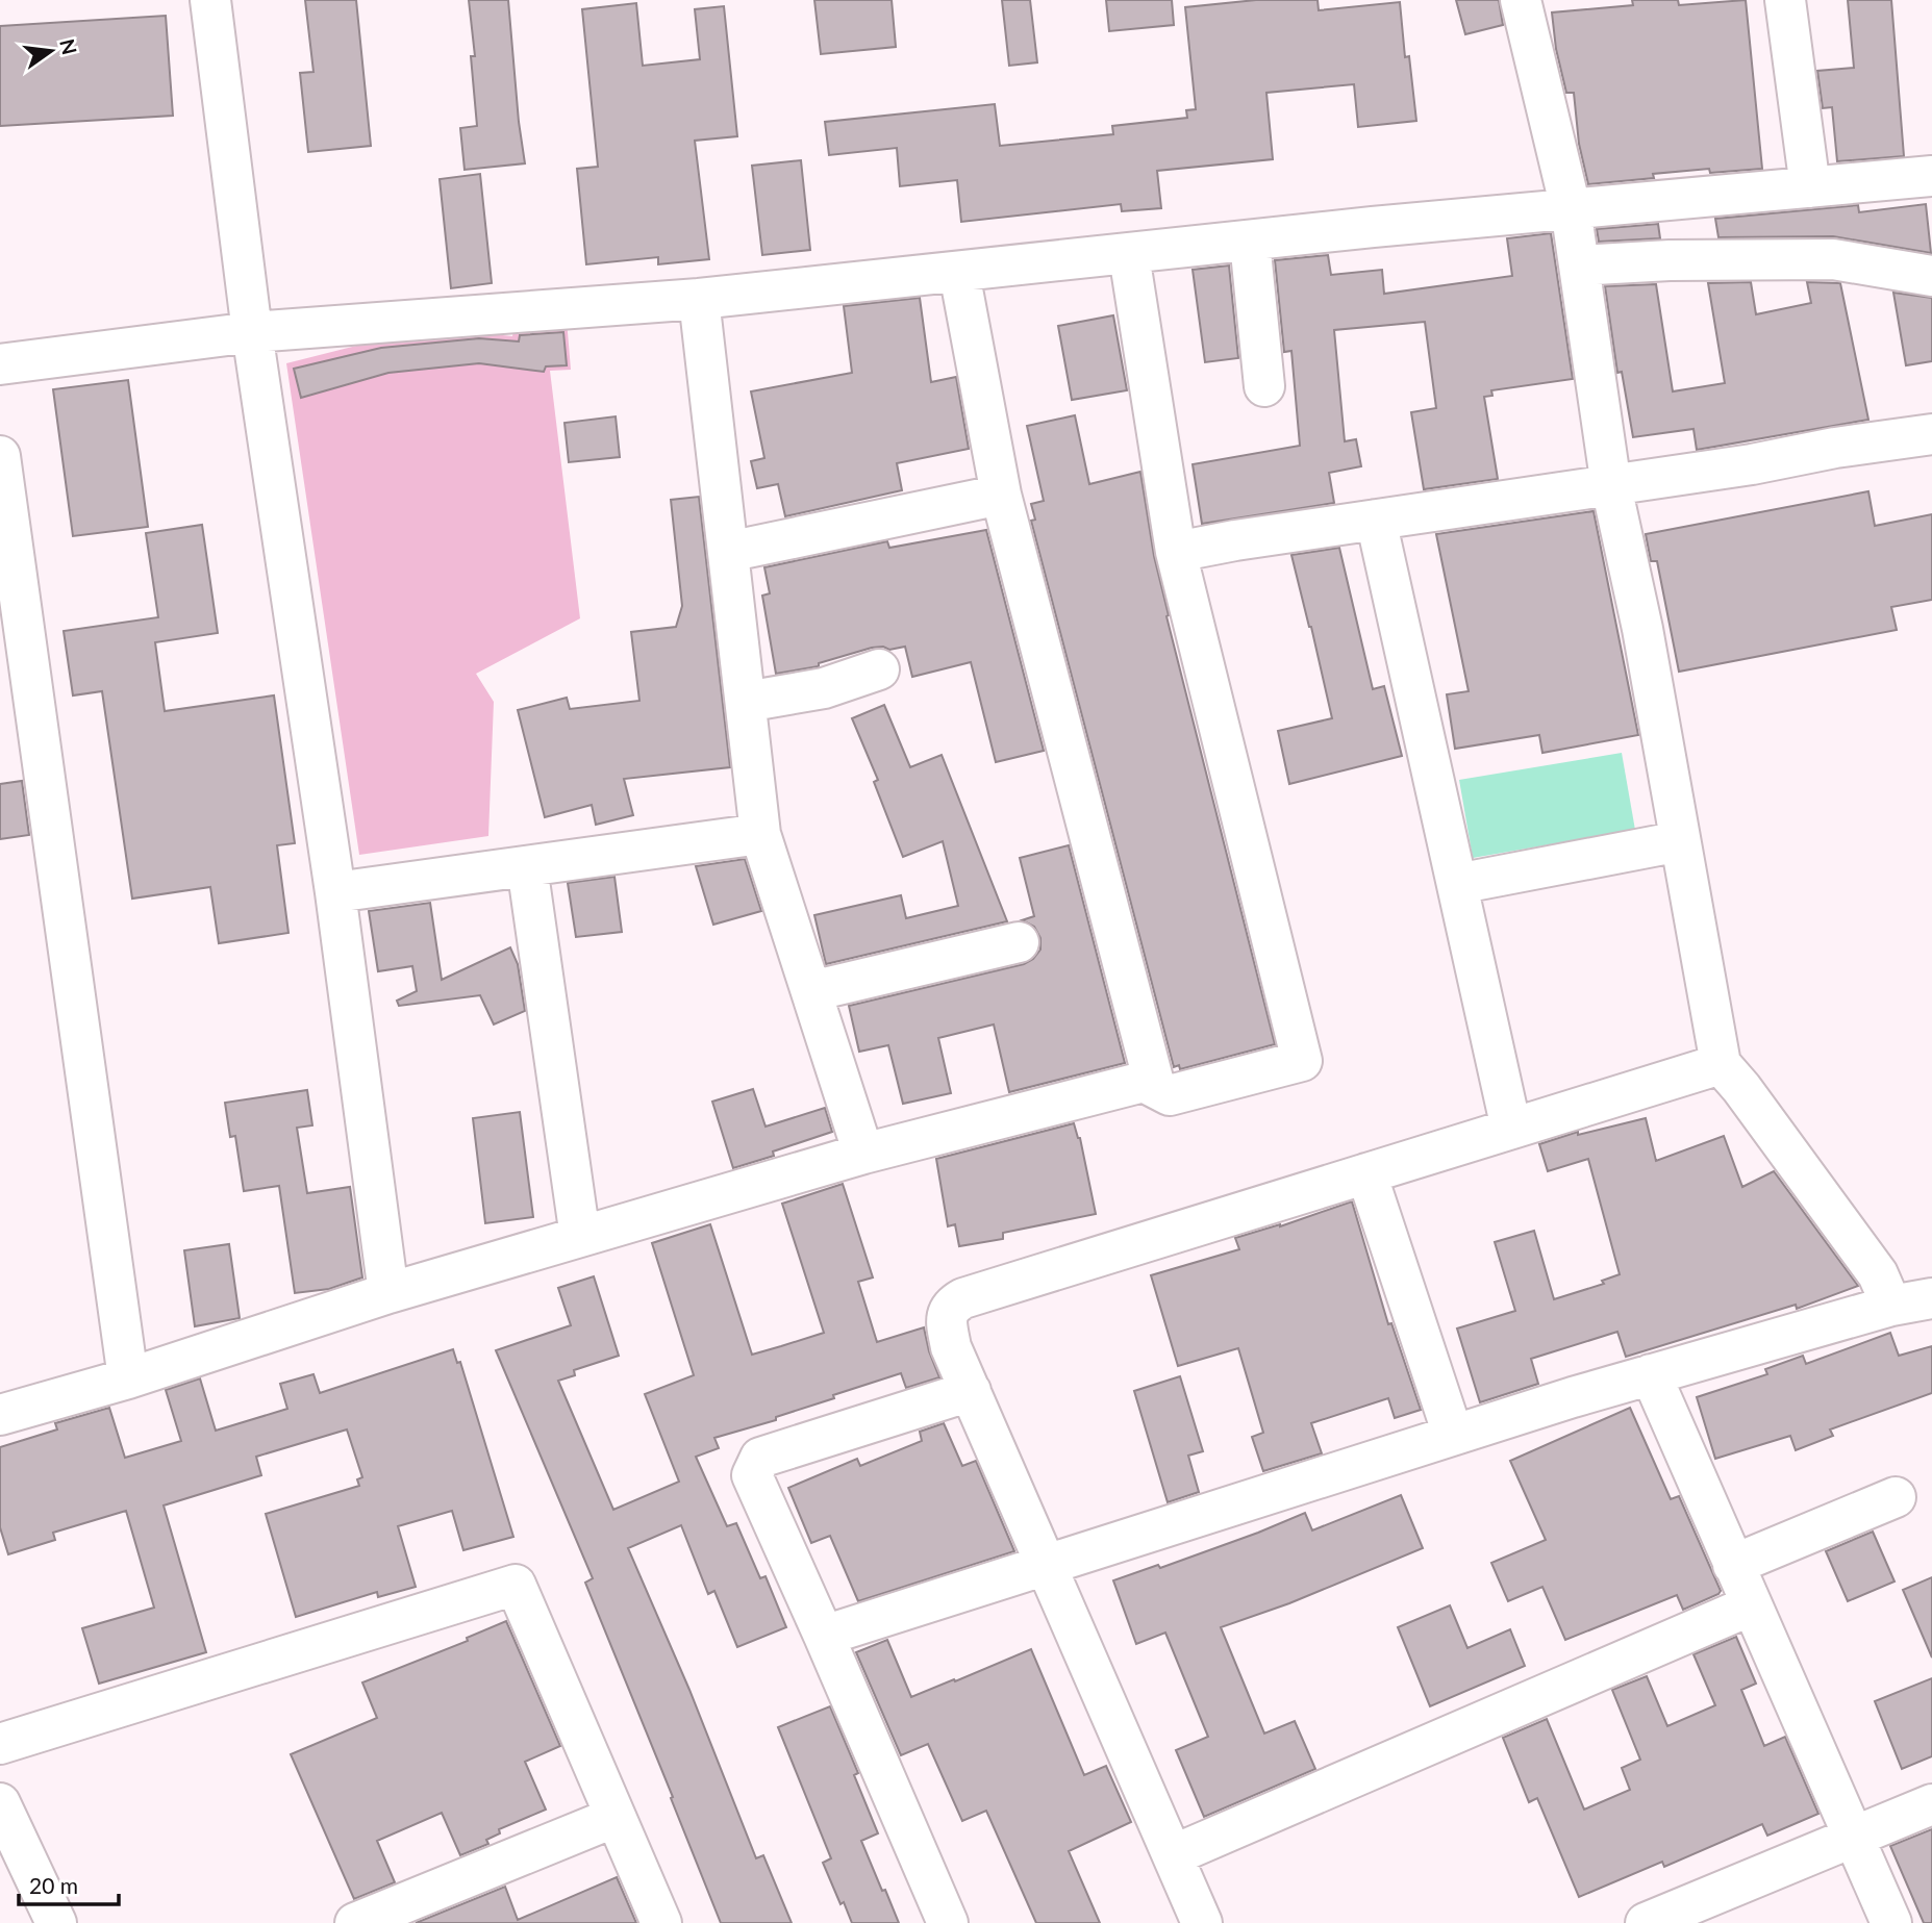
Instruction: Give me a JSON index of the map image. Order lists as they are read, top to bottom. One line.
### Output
{"scale_bar":"20 m","north":"right"}
